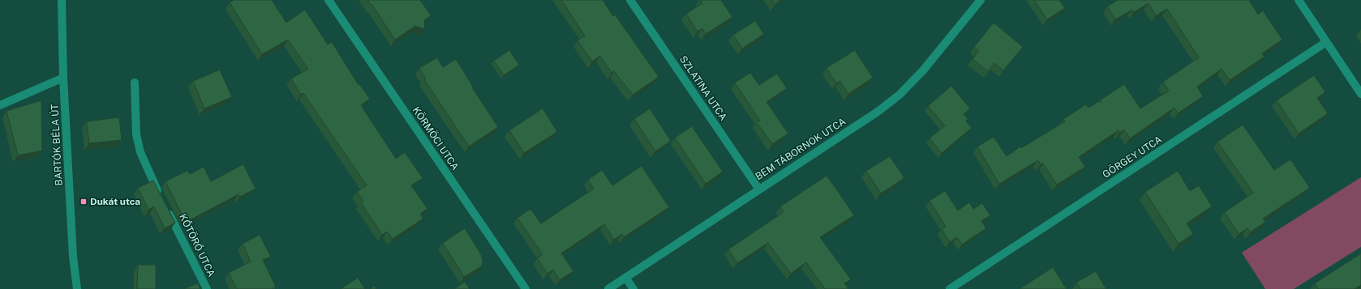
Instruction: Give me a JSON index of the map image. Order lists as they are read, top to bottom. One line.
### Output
{"streets":{"street":["SZLATINA UTCA","KÖRMÖCI UTCA","BARTÓK BÉLA ÚT","BEM TÁBORNOK UTCA","GÖRGEY UTCA","KŐTÖRŐ UTCA"]},"crossings":[["SZLATINA UTCA","BEM TÁBORNOK UTCA"]],"places":{"transit":["Dukát utca"]}}
